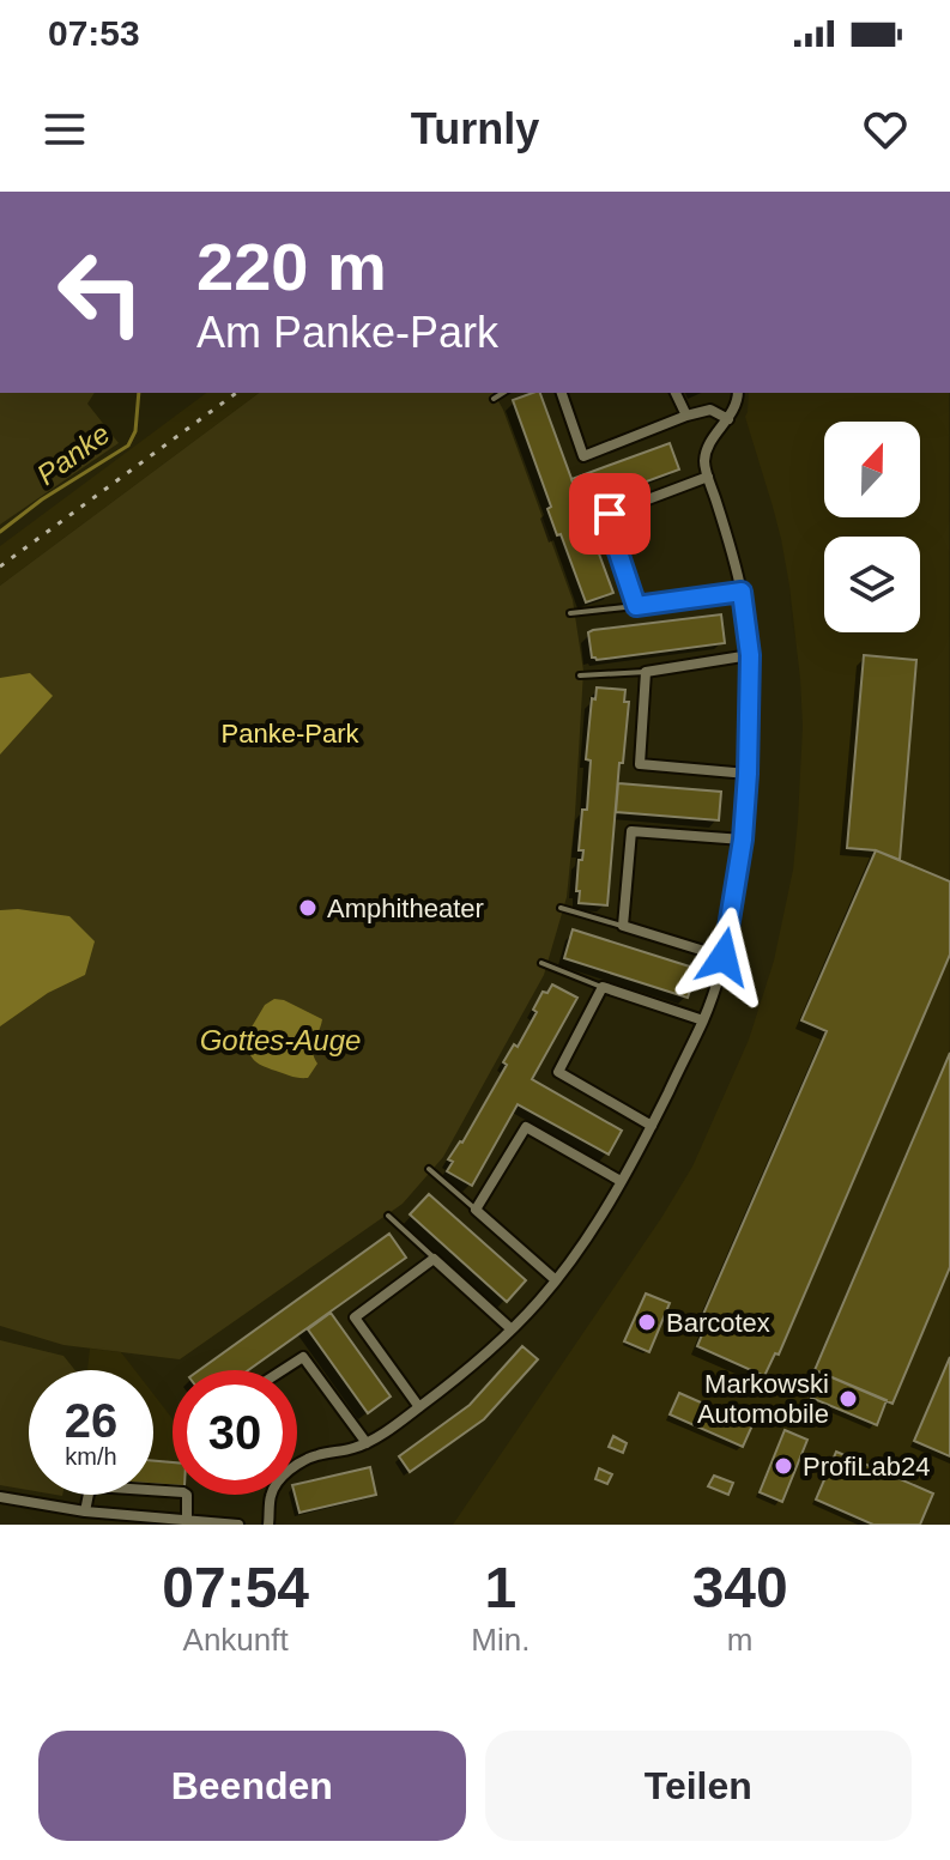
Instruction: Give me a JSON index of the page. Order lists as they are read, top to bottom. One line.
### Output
{"water":["Panke","Gottes-Auge"],"parks":["Panke-Park"],"places":["Amphitheater","Barcotex","Markowski Automobile","ProfiLab24"],"north":"top","page":{"status":"07:53","header":"Turnly","turn":["220 m","Am Panke-Park"],"speed":"26 km/h","limit":"30","eta":["07:54","Ankunft","1","Min.","340","m"],"buttons":["Beenden","Teilen"]}}
